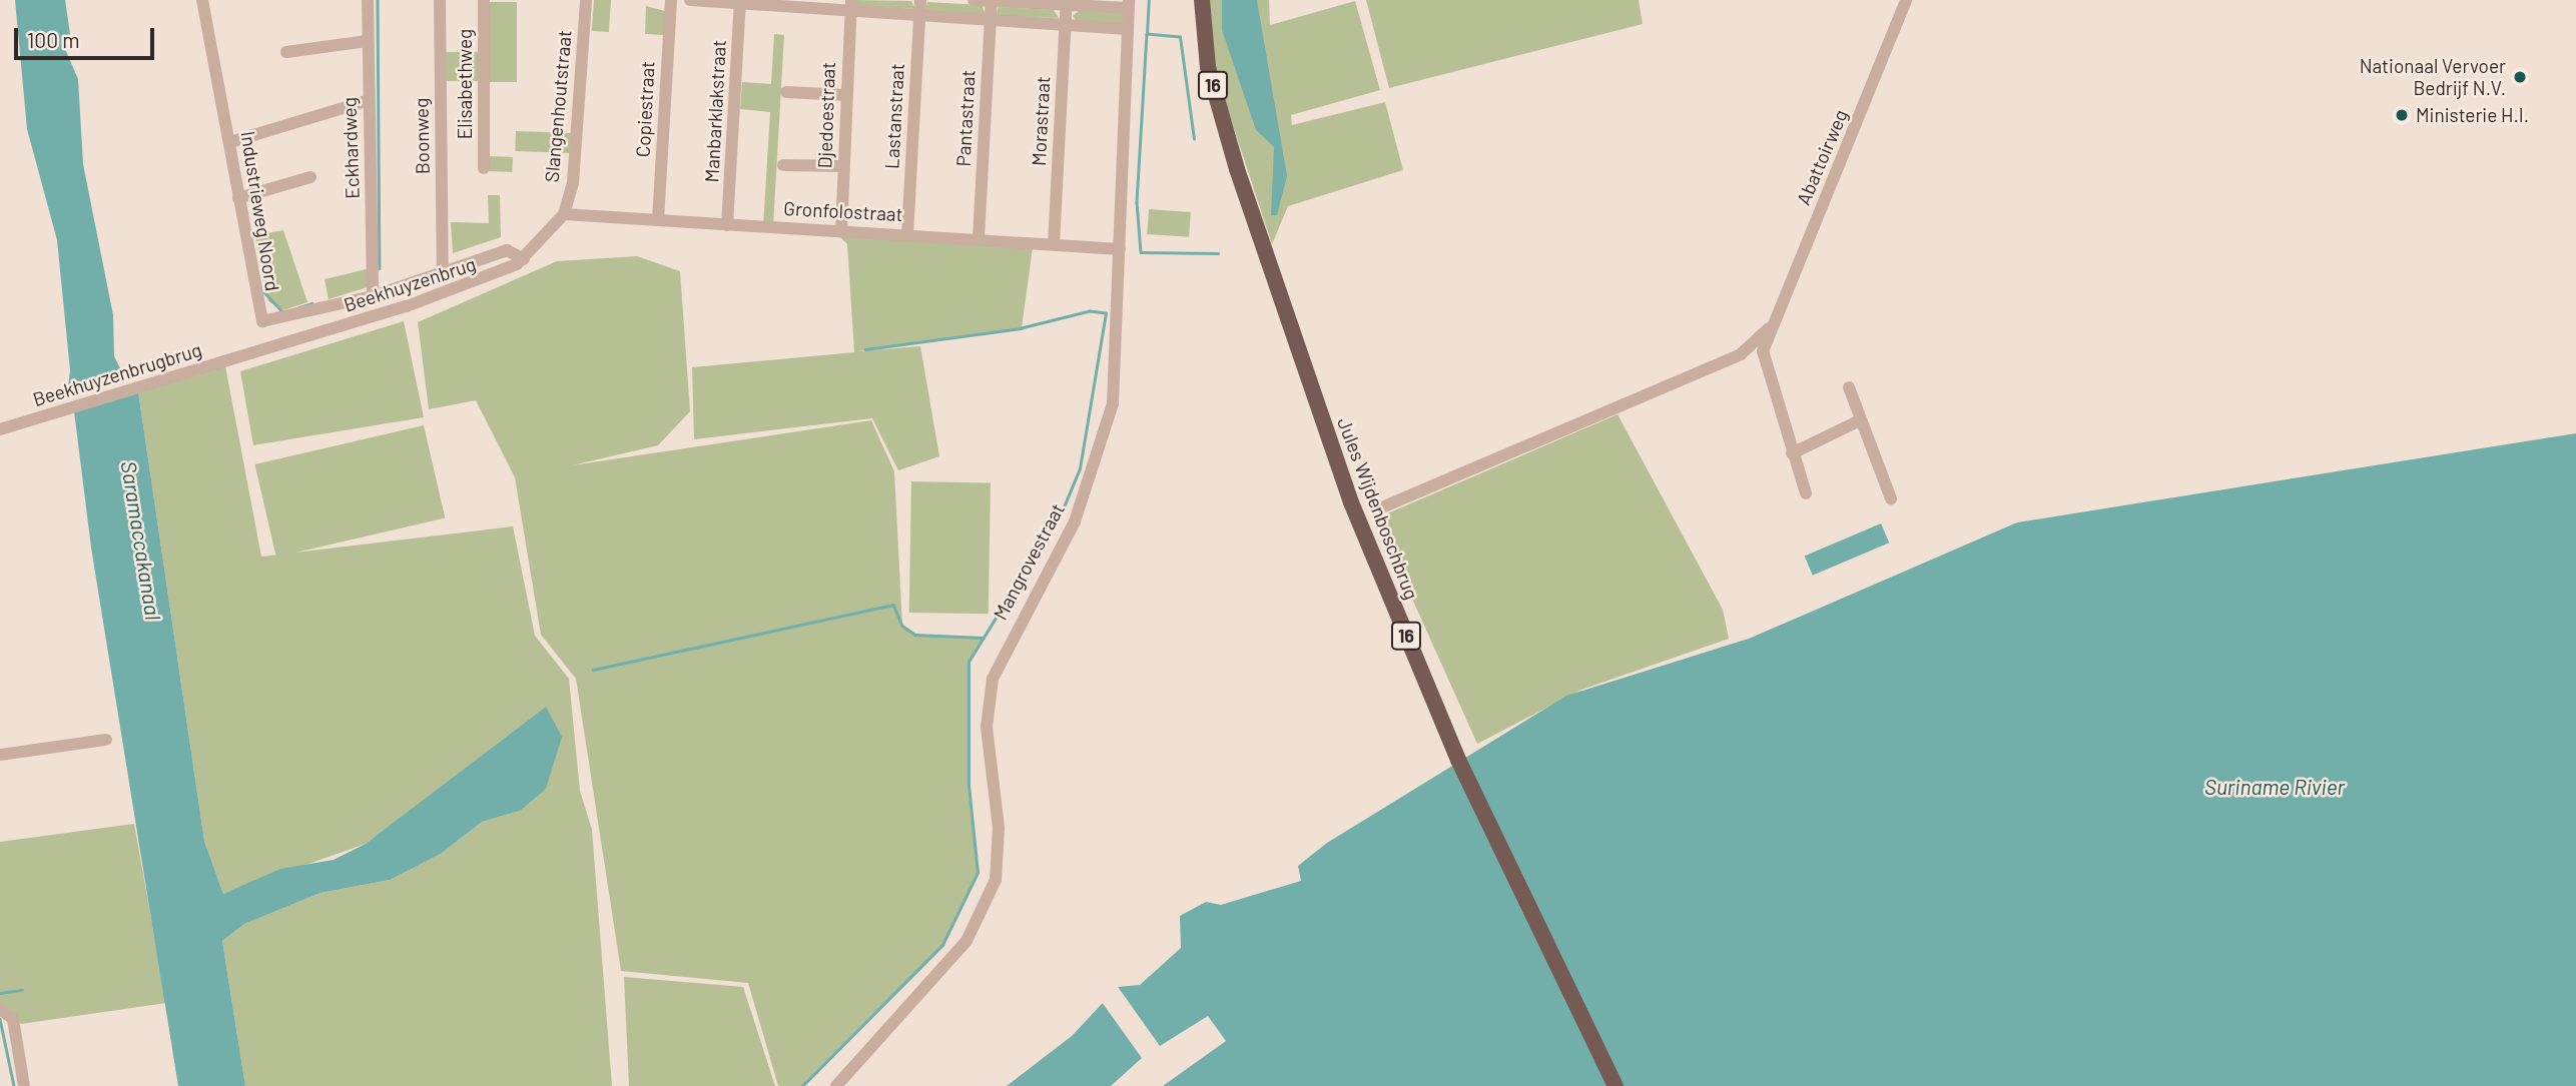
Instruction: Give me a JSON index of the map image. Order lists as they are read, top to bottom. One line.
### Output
{"streets":{"main road":["16","Jules Wijdenboschbrug"],"street":["Elisabethweg","Slangenhoutstraat","Copiestraat","Manbarklakstraat","Djedoestraat","Lastanstraat","Pantastraat","Morastraat","Boonweg","Eckhardweg","Abattoirweg","Industrieweg Noord","Gronfolostraat","Beekhuyzenbrug","Beekhuyzenbrugbrug","Mangrovestraat"]},"crossings":[["Slangenhoutstraat","Gronfolostraat"],["Slangenhoutstraat","Beekhuyzenbrug"],["Copiestraat","Gronfolostraat"],["Manbarklakstraat","Gronfolostraat"],["Djedoestraat","Gronfolostraat"],["Lastanstraat","Gronfolostraat"],["Pantastraat","Gronfolostraat"],["Morastraat","Gronfolostraat"],["Boonweg","Industrieweg Noord"],["Eckhardweg","Industrieweg Noord"],["Industrieweg Noord","Beekhuyzenbrug"],["Gronfolostraat","Beekhuyzenbrug"],["Gronfolostraat","Mangrovestraat"],["Beekhuyzenbrug","Beekhuyzenbrugbrug"]],"water":["Saramaccakanaal","Suriname Rivier"],"places":["Nationaal Vervoer Bedrijf N.V.","Ministerie H.I."],"scale_bar":"100 m"}
